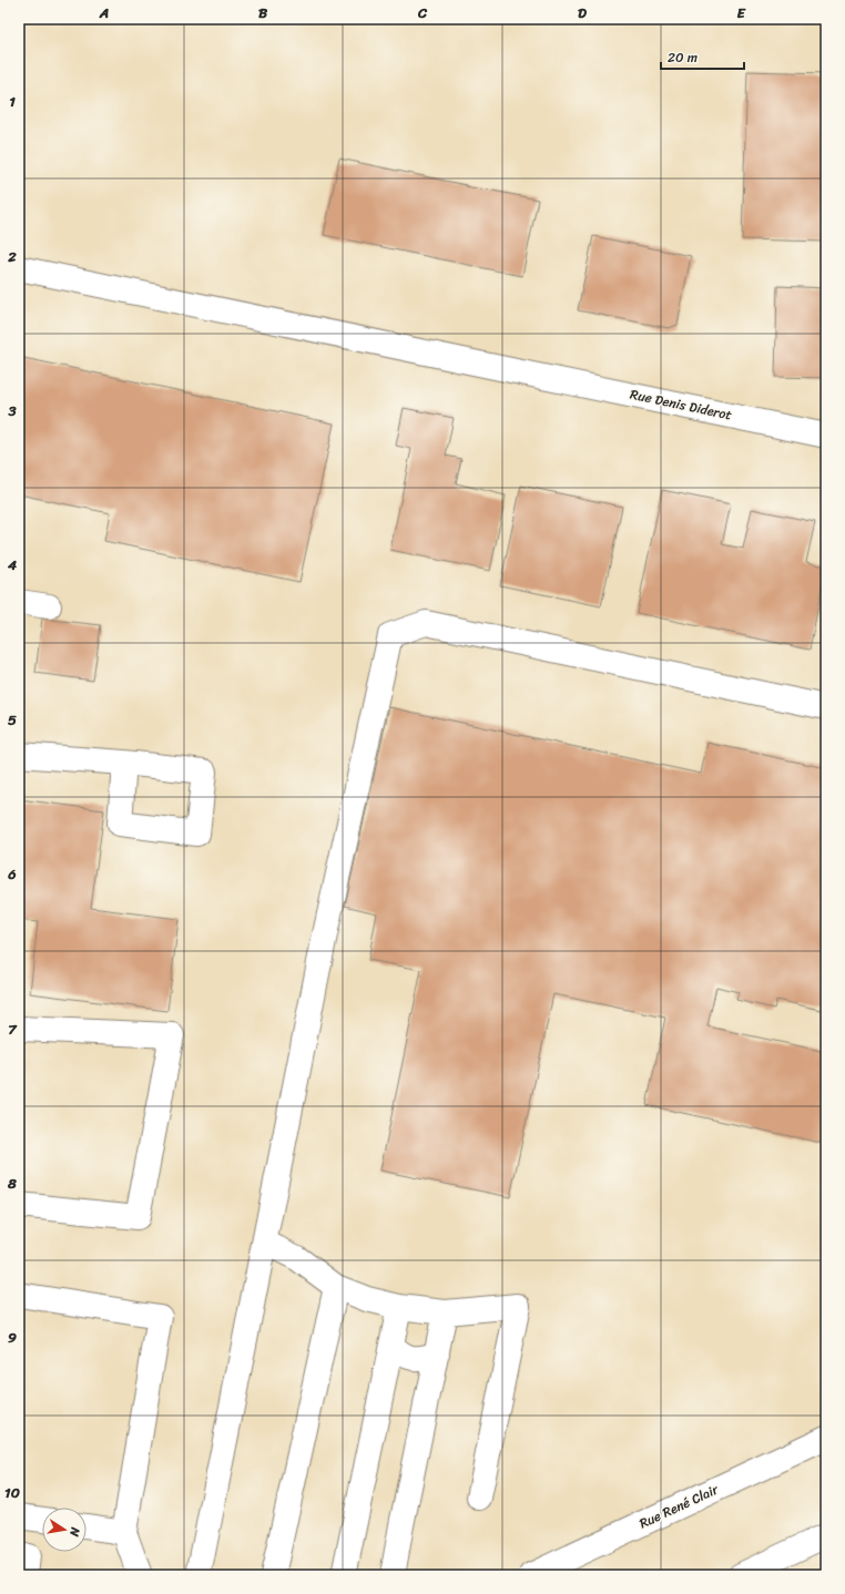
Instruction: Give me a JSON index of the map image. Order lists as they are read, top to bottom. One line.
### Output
{"streets":{"lane":["Rue Denis Diderot","Rue René Clair"]},"scale_bar":"20 m","north":"right","grid":{"columns":["A","B","C","D","E"],"rows":["1","2","3","4","5","6","7","8","9","10"]}}
